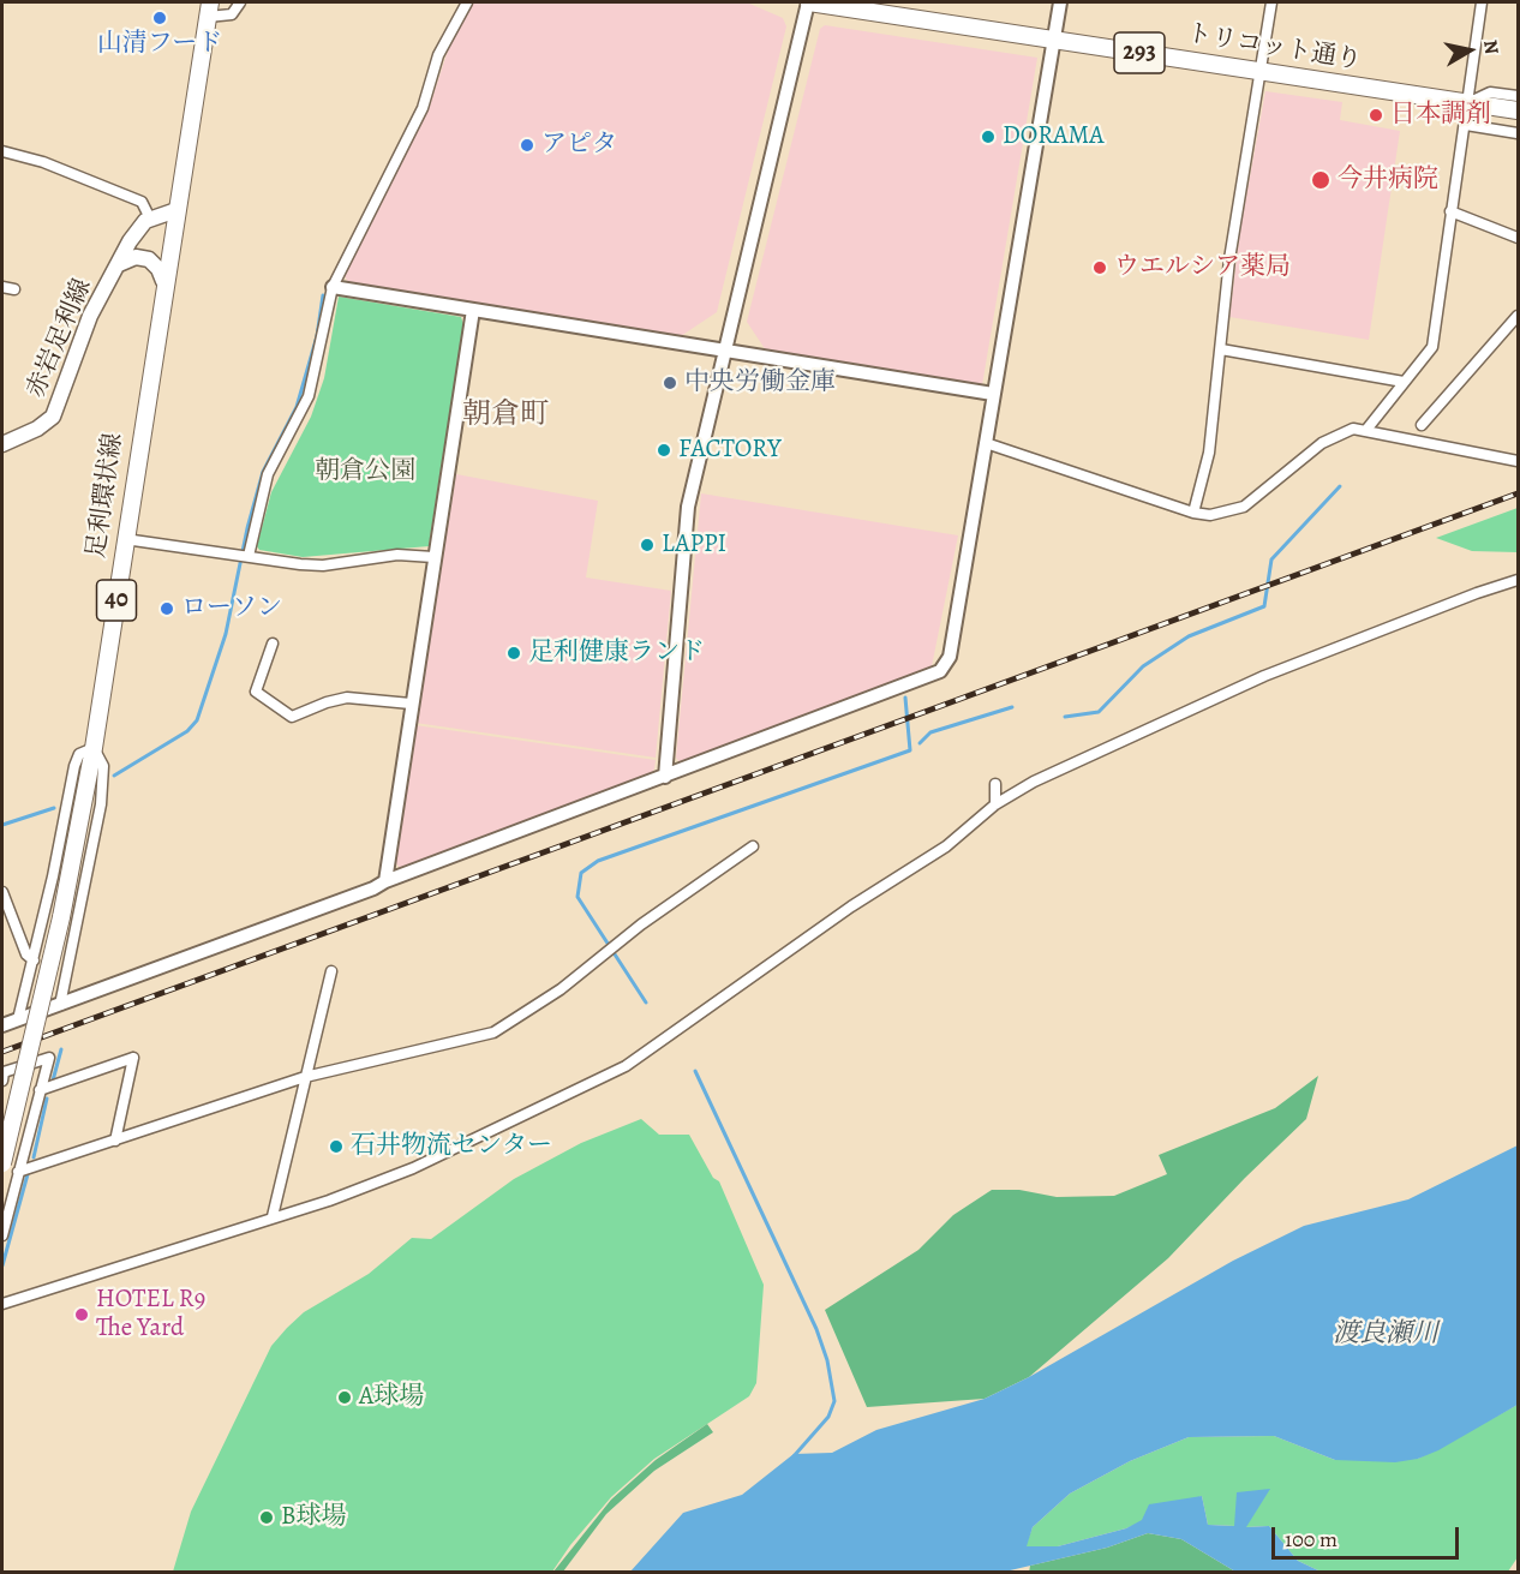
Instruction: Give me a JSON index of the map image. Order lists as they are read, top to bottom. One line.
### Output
{"streets":{"main road":["トリコット通り","293","赤岩足利線","足利環状線","40"]},"districts":["朝倉町"],"water":["渡良瀬川"],"parks":["朝倉公園"],"places":["山清フード","日本調剤","DORAMA","アピタ","今井病院","ウエルシア薬局","中央労働金庫","FACTORY","LAPPI","ローソン","足利健康ランド","石井物流センター","HOTEL R9 The Yard","A球場","B球場"],"scale_bar":"100 m","north":"right"}
